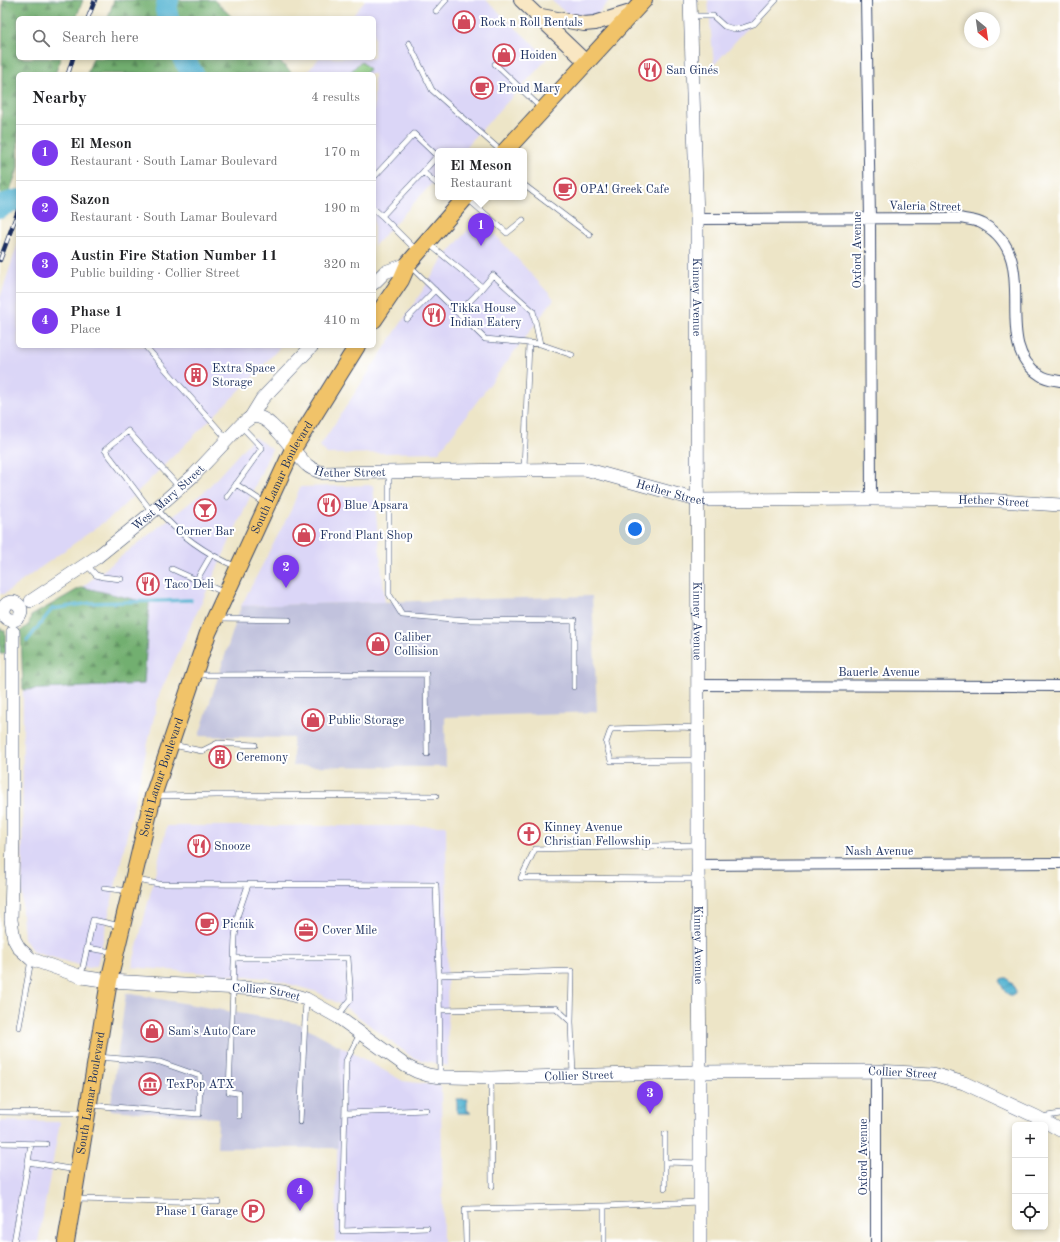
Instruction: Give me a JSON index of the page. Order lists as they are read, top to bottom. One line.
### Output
{"streets":{"main road":["South Lamar Boulevard"],"street":["Valeria Street","Oxford Avenue","Kinney Avenue","Hether Street","West Mary Street","Bauerle Avenue","Nash Avenue","Collier Street"]},"crossings":[["Valeria Street","Oxford Avenue"],["Valeria Street","Kinney Avenue"],["Oxford Avenue","Hether Street"],["Oxford Avenue","Collier Street"],["Kinney Avenue","Hether Street"],["Kinney Avenue","Bauerle Avenue"],["Kinney Avenue","Nash Avenue"],["Kinney Avenue","Collier Street"],["Hether Street","South Lamar Boulevard"],["South Lamar Boulevard","Collier Street"]],"places":{"shop":["Rock n Roll Rentals","Hoiden","Frond Plant Shop","Caliber Collision","Public Storage","Sam's Auto Care"],"restaurant":["San Ginés","Tikka House Indian Eatery","Blue Apsara","Taco Deli","Snooze"],"cafe":["Proud Mary","OPA! Greek Cafe","Picnik"],"building":["Extra Space Storage","Ceremony"],"bar":["Corner Bar"],"church":["Kinney Avenue Christian Fellowship"],"office":["Cover Mile"],"museum":["TexPop ATX"],"parking":["Phase 1 Garage"]},"north":"bottom right","page":{"search":"Search here","heading":["Nearby","4 results"],"list":[{"mark":"1","name":"El Meson","note":"Restaurant · South Lamar Boulevard","value":"170 m"},{"mark":"2","name":"Sazon","note":"Restaurant · South Lamar Boulevard","value":"190 m"},{"mark":"3","name":"Austin Fire Station Number 11","note":"Public building · Collier Street","value":"320 m"},{"mark":"4","name":"Phase 1","note":"Place","value":"410 m"}],"popup":["El Meson","Restaurant"],"pins":["1","2","3","4"],"map_buttons":["+","−"]}}
